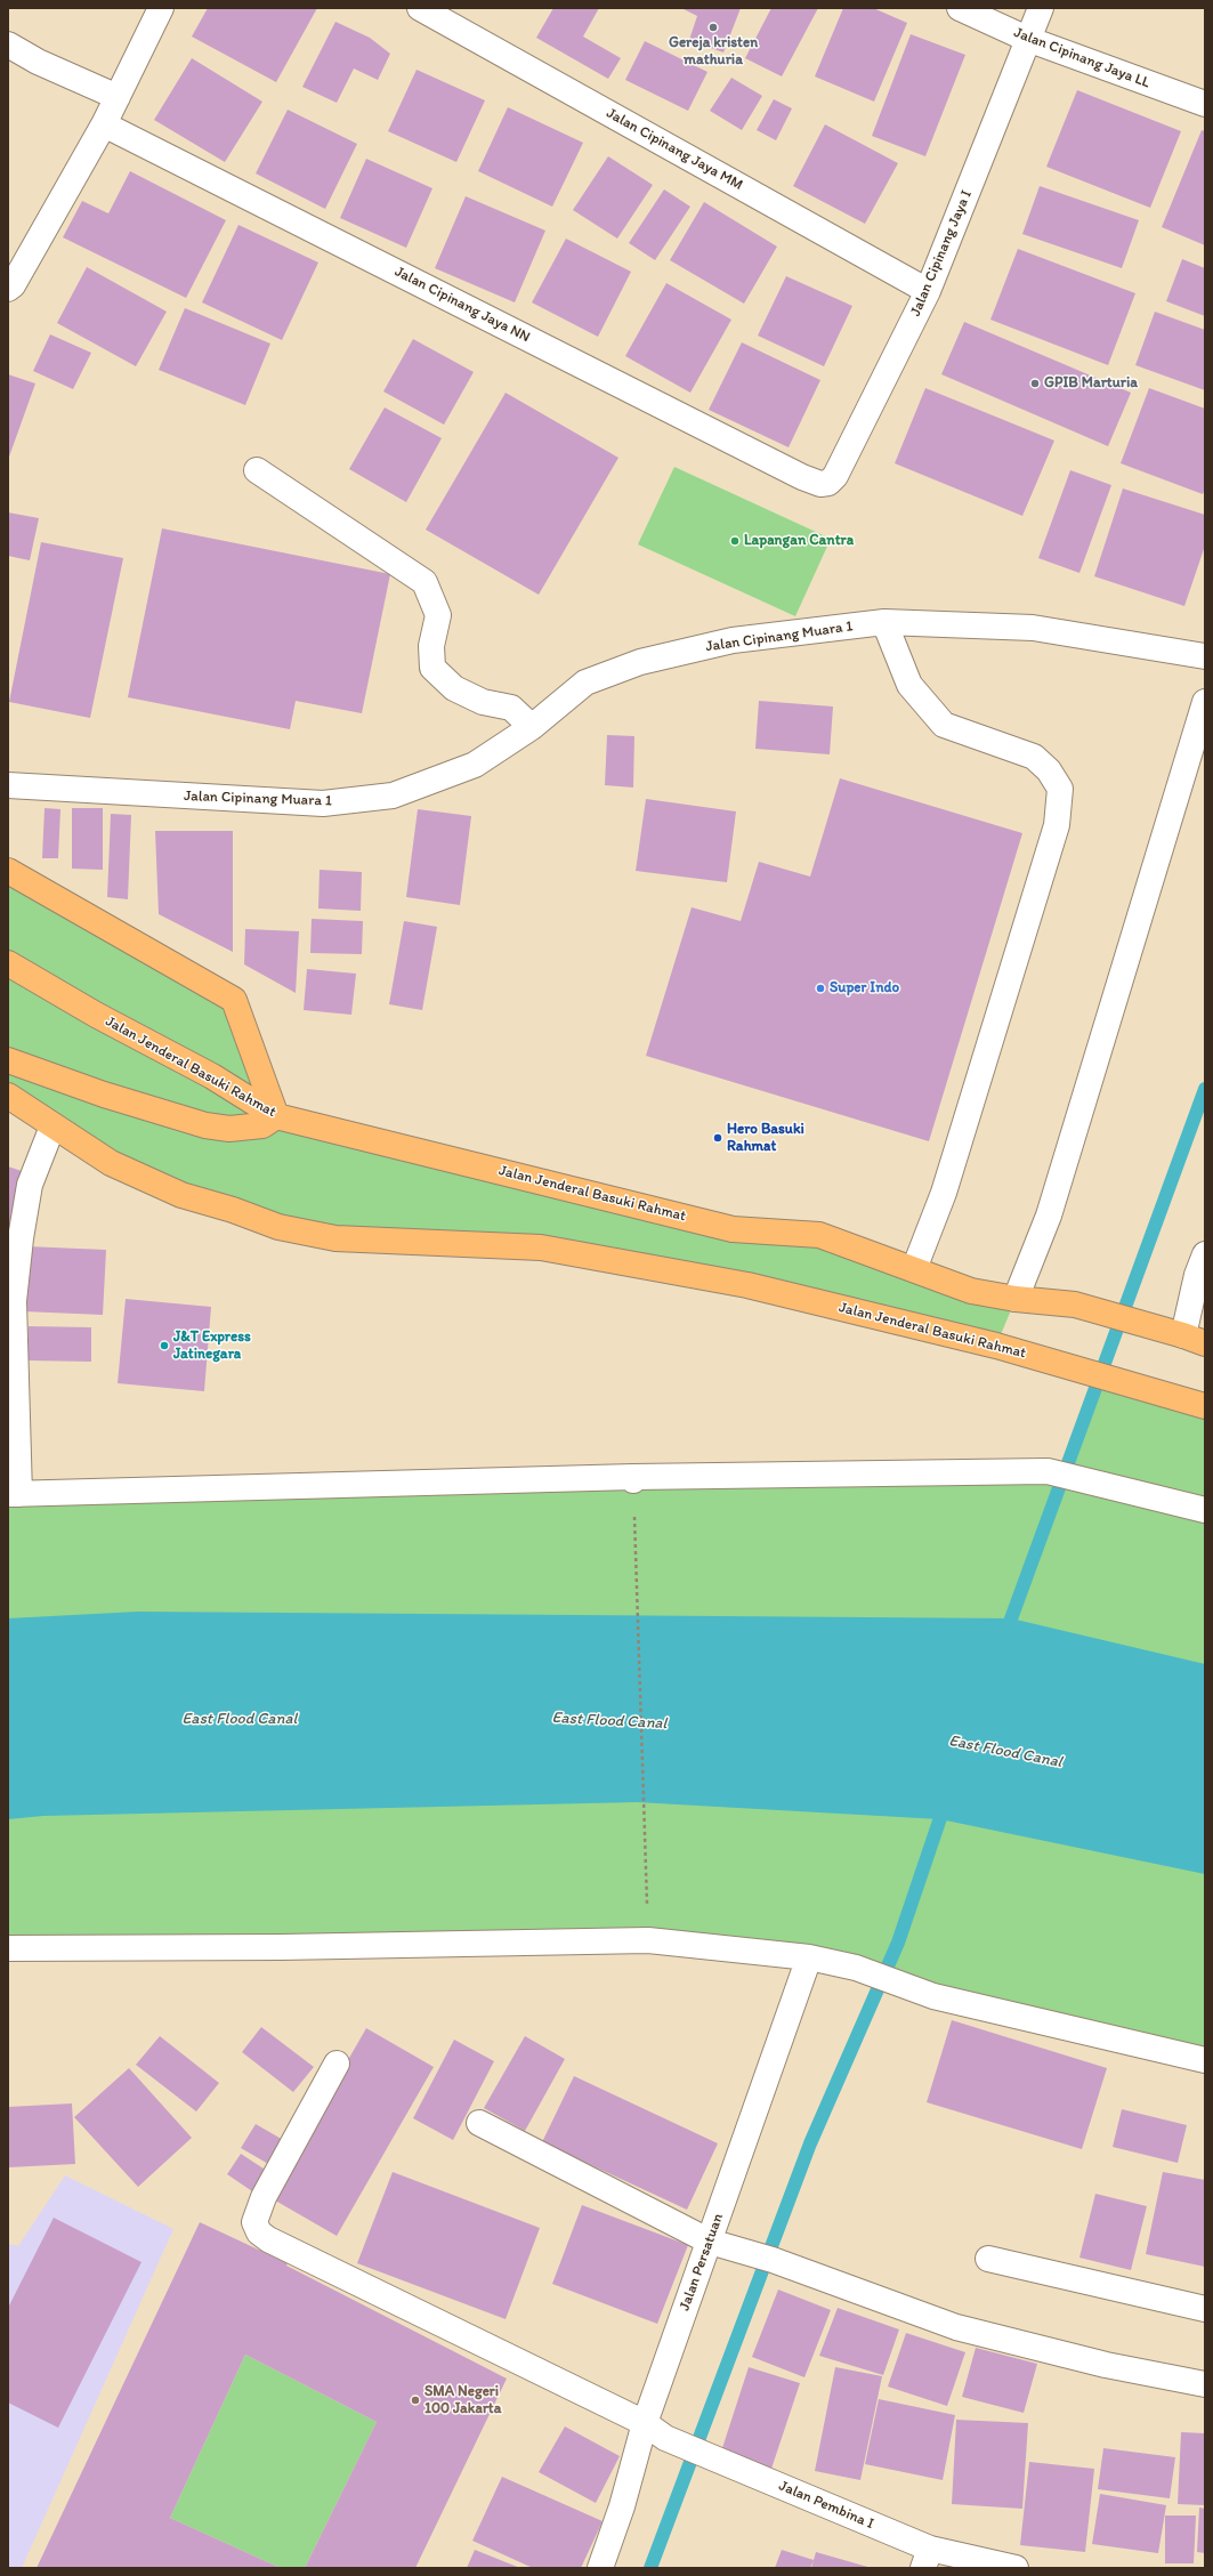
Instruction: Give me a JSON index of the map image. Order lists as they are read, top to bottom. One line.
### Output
{"streets":{"main road":["Jalan Jenderal Basuki Rahmat"],"street":["Jalan Cipinang Jaya LL","Jalan Cipinang Jaya MM","Jalan Cipinang Jaya I","Jalan Cipinang Jaya NN","Jalan Cipinang Muara 1","Jalan Persatuan","Jalan Pembina I"]},"crossings":[["Jalan Cipinang Jaya LL","Jalan Cipinang Jaya I"],["Jalan Cipinang Jaya MM","Jalan Cipinang Jaya I"],["Jalan Cipinang Jaya I","Jalan Cipinang Jaya NN"],["Jalan Persatuan","Jalan Pembina I"]],"water":["East Flood Canal"],"places":["Gereja kristen mathuria","GPIB Marturia","Lapangan Cantra","Super Indo","Hero Basuki Rahmat","J&T Express Jatinegara","SMA Negeri 100 Jakarta"]}
